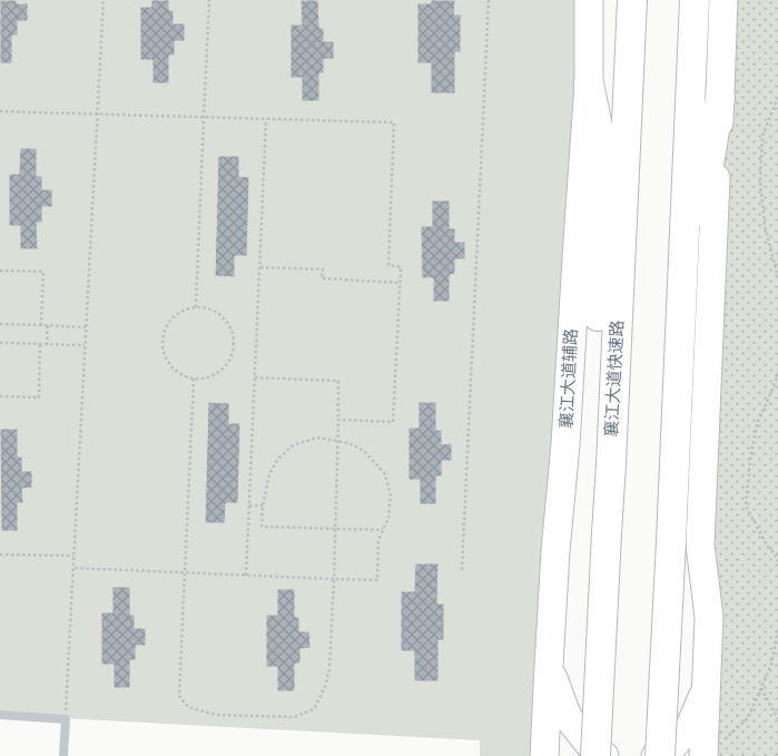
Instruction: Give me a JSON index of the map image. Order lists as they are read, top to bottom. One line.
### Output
{"streets":{"highway":["襄江大道快速路"],"main road":["襄江大道辅路"]}}
